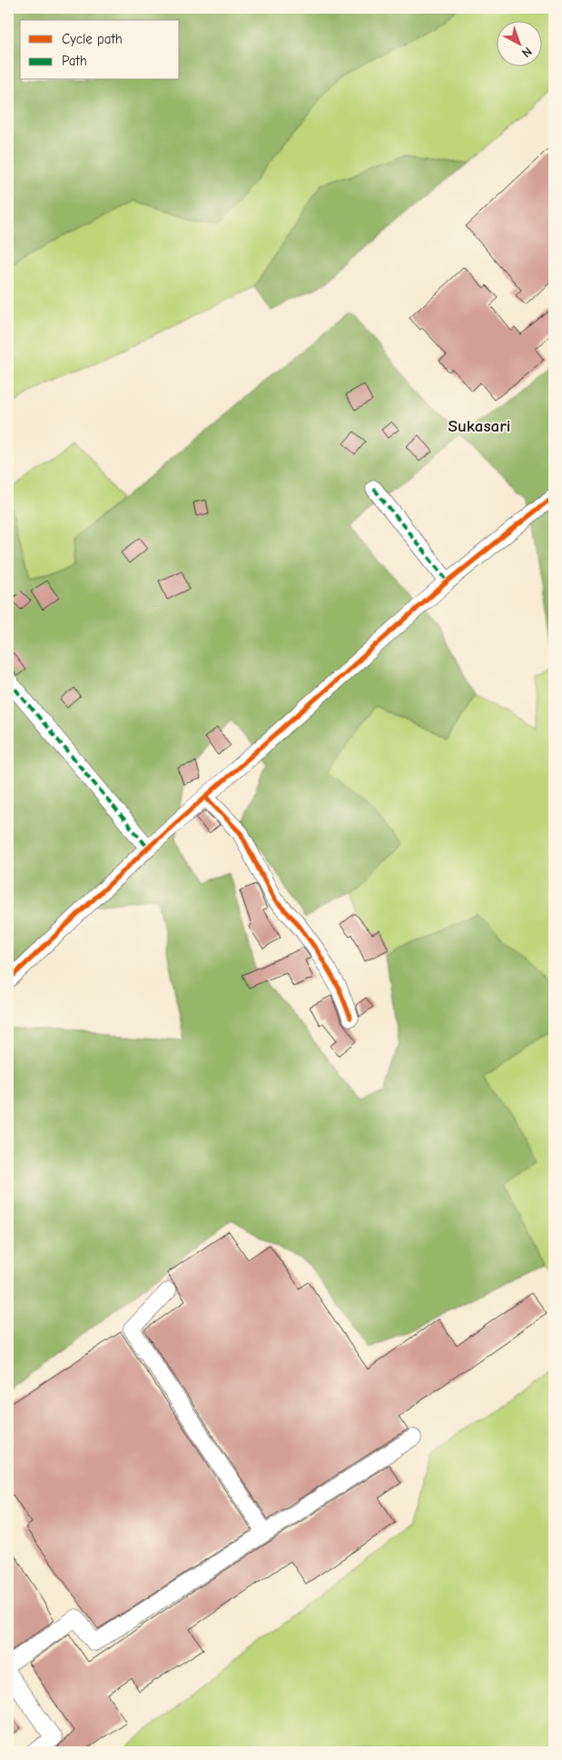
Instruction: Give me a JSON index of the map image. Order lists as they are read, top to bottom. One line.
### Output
{"districts":["Sukasari"],"legend":["Cycle path","Path"],"north":"bottom right"}
